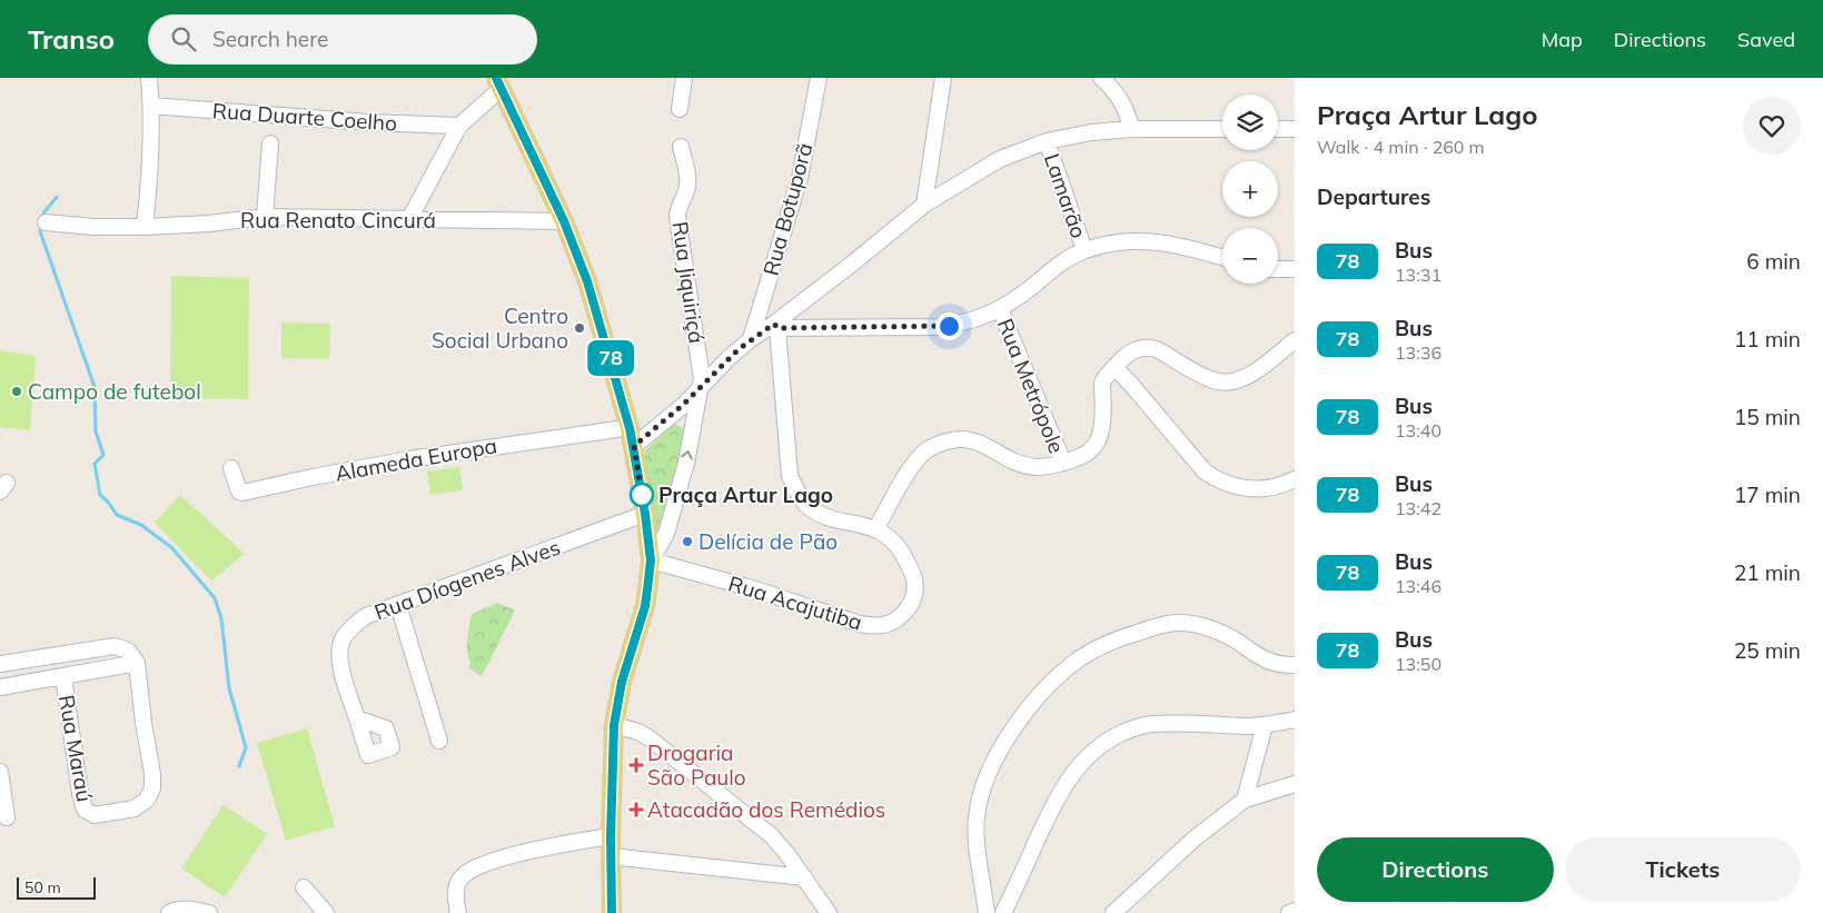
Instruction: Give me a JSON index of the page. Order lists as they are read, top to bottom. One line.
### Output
{"streets":{"street":["Rua Duarte Coelho","Lamarão","Rua Botuporã","Rua Renato Cincurá","Rua Jiquiriçá","Rua Metrópole","Alameda Europa","Rua Díogenes Alves","Rua Acajutiba","Rua Maraú"]},"crossings":[["Rua Jiquiriçá","Rua Acajutiba"]],"one_way":["Rua Jiquiriçá"],"places":{"other":["Centro Social Urbano","Campo de futebol","Praça Artur Lago","Delícia de Pão"],"health":["Drogaria São Paulo","Atacadão dos Remédios"]},"lines":["bus line 78"],"scale_bar":"50 m","page":{"header":"Transo","search":"Search here","nav":["Map","Directions","Saved"],"on_map":"78","heading":[["Praça Artur Lago","Walk · 4 min · 260 m"],"Departures"],"map_buttons":["+","−"],"list":[{"mark":"78","name":"Bus","note":"13:31","value":"6 min"},{"mark":"78","name":"Bus","note":"13:36","value":"11 min"},{"mark":"78","name":"Bus","note":"13:40","value":"15 min"},{"mark":"78","name":"Bus","note":"13:42","value":"17 min"},{"mark":"78","name":"Bus","note":"13:46","value":"21 min"},{"mark":"78","name":"Bus","note":"13:50","value":"25 min"}],"buttons":["Directions","Tickets"],"scale":"50 m"}}
